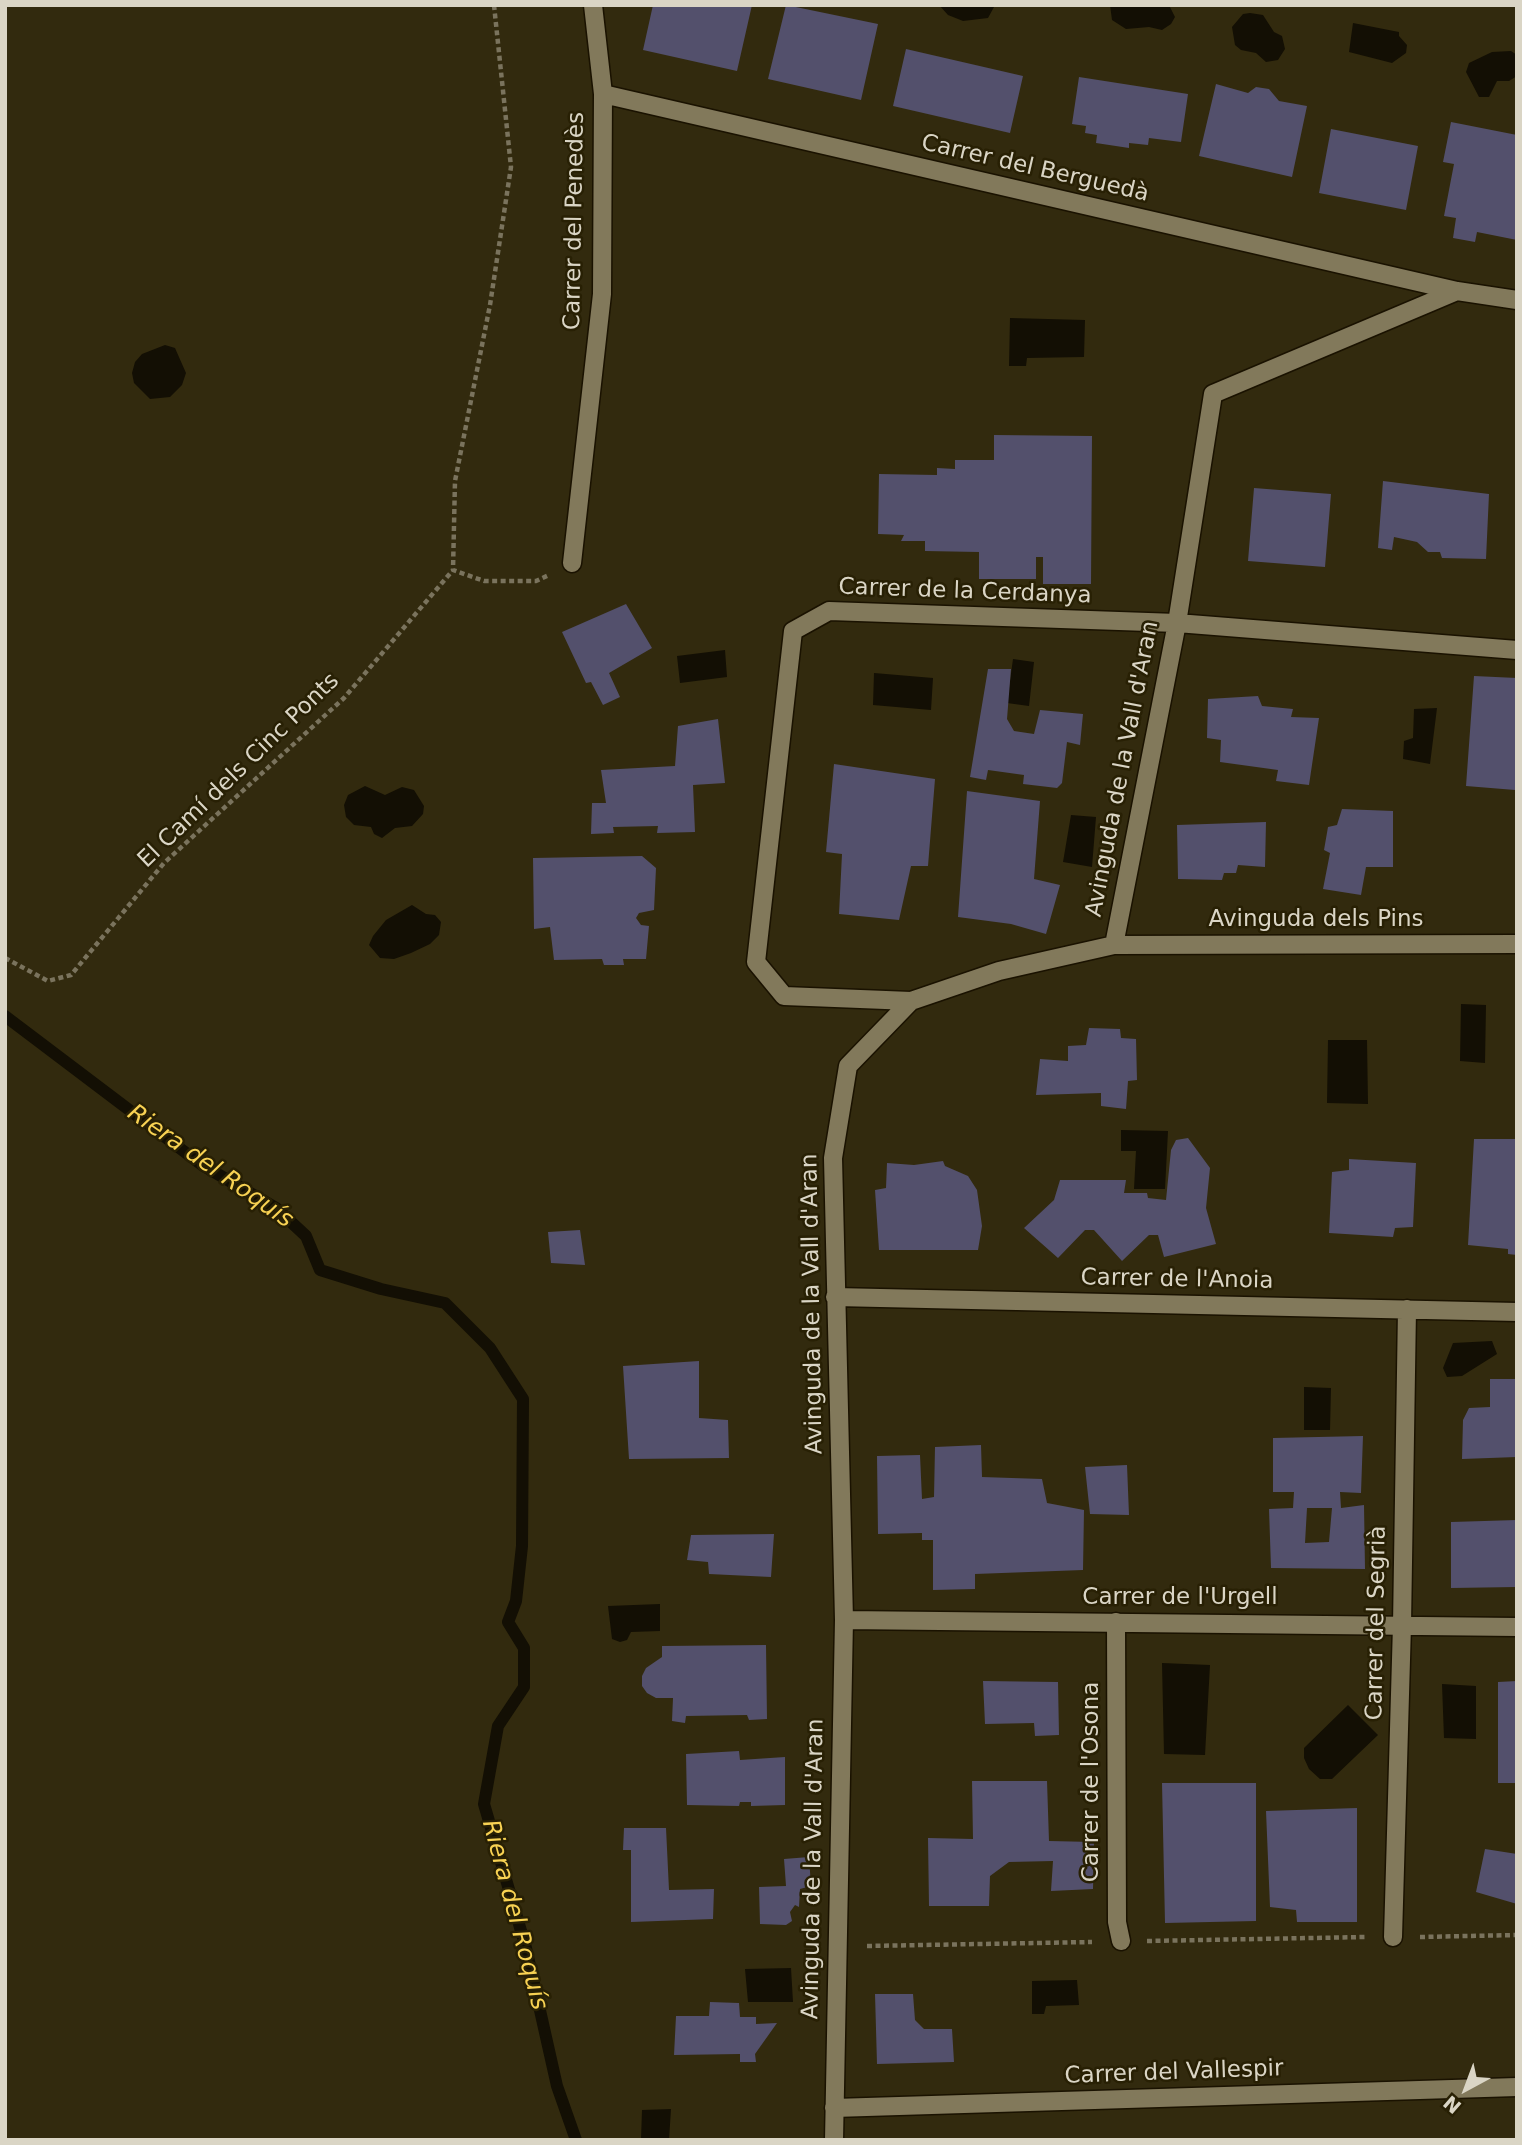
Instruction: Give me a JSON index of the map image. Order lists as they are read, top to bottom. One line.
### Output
{"streets":{"street":["Carrer del Berguedà","Carrer del Penedès","Carrer de la Cerdanya","Avinguda de la Vall d'Aran","Avinguda dels Pins","Carrer de l'Anoia","Carrer de l'Urgell","Carrer del Segrià","Carrer de l'Osona","Carrer del Vallespir"],"path":["El Camí dels Cinc Ponts"]},"crossings":[["Carrer del Berguedà","Carrer del Penedès"],["Carrer del Berguedà","Avinguda de la Vall d'Aran"],["Carrer de la Cerdanya","Avinguda de la Vall d'Aran"],["Avinguda de la Vall d'Aran","Avinguda dels Pins"],["Avinguda de la Vall d'Aran","Carrer de l'Anoia"],["Avinguda de la Vall d'Aran","Carrer de l'Urgell"],["Avinguda de la Vall d'Aran","Carrer del Vallespir"],["Carrer de l'Anoia","Carrer del Segrià"],["Carrer de l'Urgell","Carrer del Segrià"],["Carrer de l'Urgell","Carrer de l'Osona"]],"water":["Riera del Roquís"],"north":"bottom left"}
